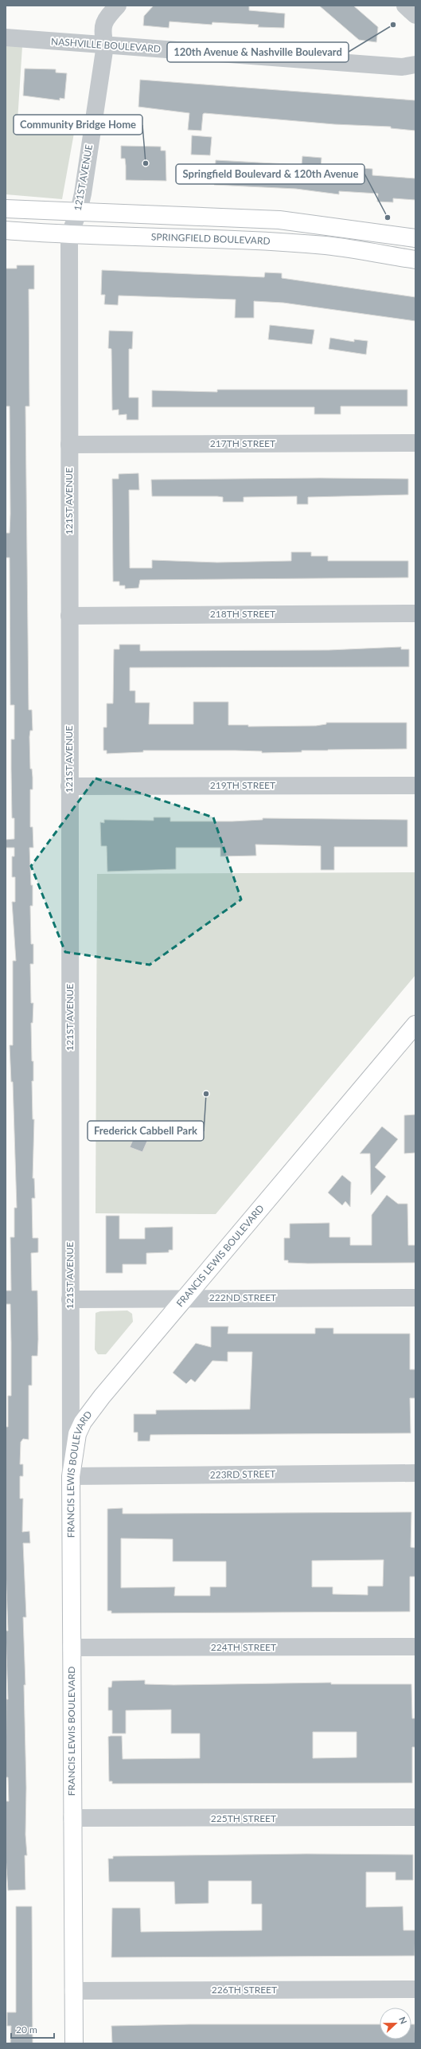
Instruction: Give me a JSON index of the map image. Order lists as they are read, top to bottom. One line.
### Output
{"streets":{"main road":["SPRINGFIELD BOULEVARD","FRANCIS LEWIS BOULEVARD"],"street":["NASHVILLE BOULEVARD","121ST AVENUE","217TH STREET","218TH STREET","219TH STREET","222ND STREET","223RD STREET","224TH STREET","225TH STREET","226TH STREET"]},"crossings":[["NASHVILLE BOULEVARD","121ST AVENUE"],["121ST AVENUE","SPRINGFIELD BOULEVARD"],["121ST AVENUE","217TH STREET"],["121ST AVENUE","218TH STREET"],["121ST AVENUE","219TH STREET"],["121ST AVENUE","FRANCIS LEWIS BOULEVARD"],["121ST AVENUE","222ND STREET"],["121ST AVENUE","223RD STREET"],["FRANCIS LEWIS BOULEVARD","222ND STREET"],["FRANCIS LEWIS BOULEVARD","223RD STREET"],["FRANCIS LEWIS BOULEVARD","224TH STREET"],["FRANCIS LEWIS BOULEVARD","225TH STREET"],["FRANCIS LEWIS BOULEVARD","226TH STREET"]],"places":["120th Avenue & Nashville Boulevard","Community Bridge Home","Springfield Boulevard & 120th Avenue","Frederick Cabbell Park"],"scale_bar":"20 m","north":"right"}
